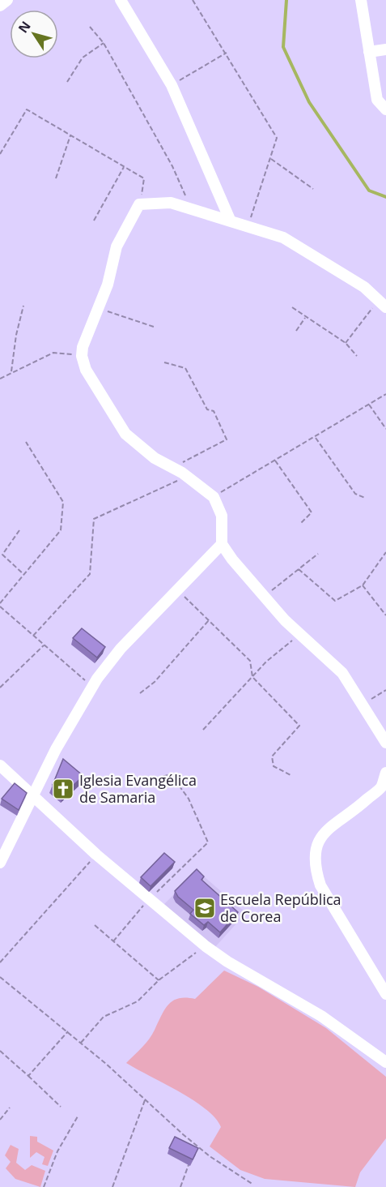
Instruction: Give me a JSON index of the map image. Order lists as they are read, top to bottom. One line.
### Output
{"places":{"church":["Iglesia Evangélica de Samaria"],"school or university":["Escuela República de Corea"]},"north":"top left"}
